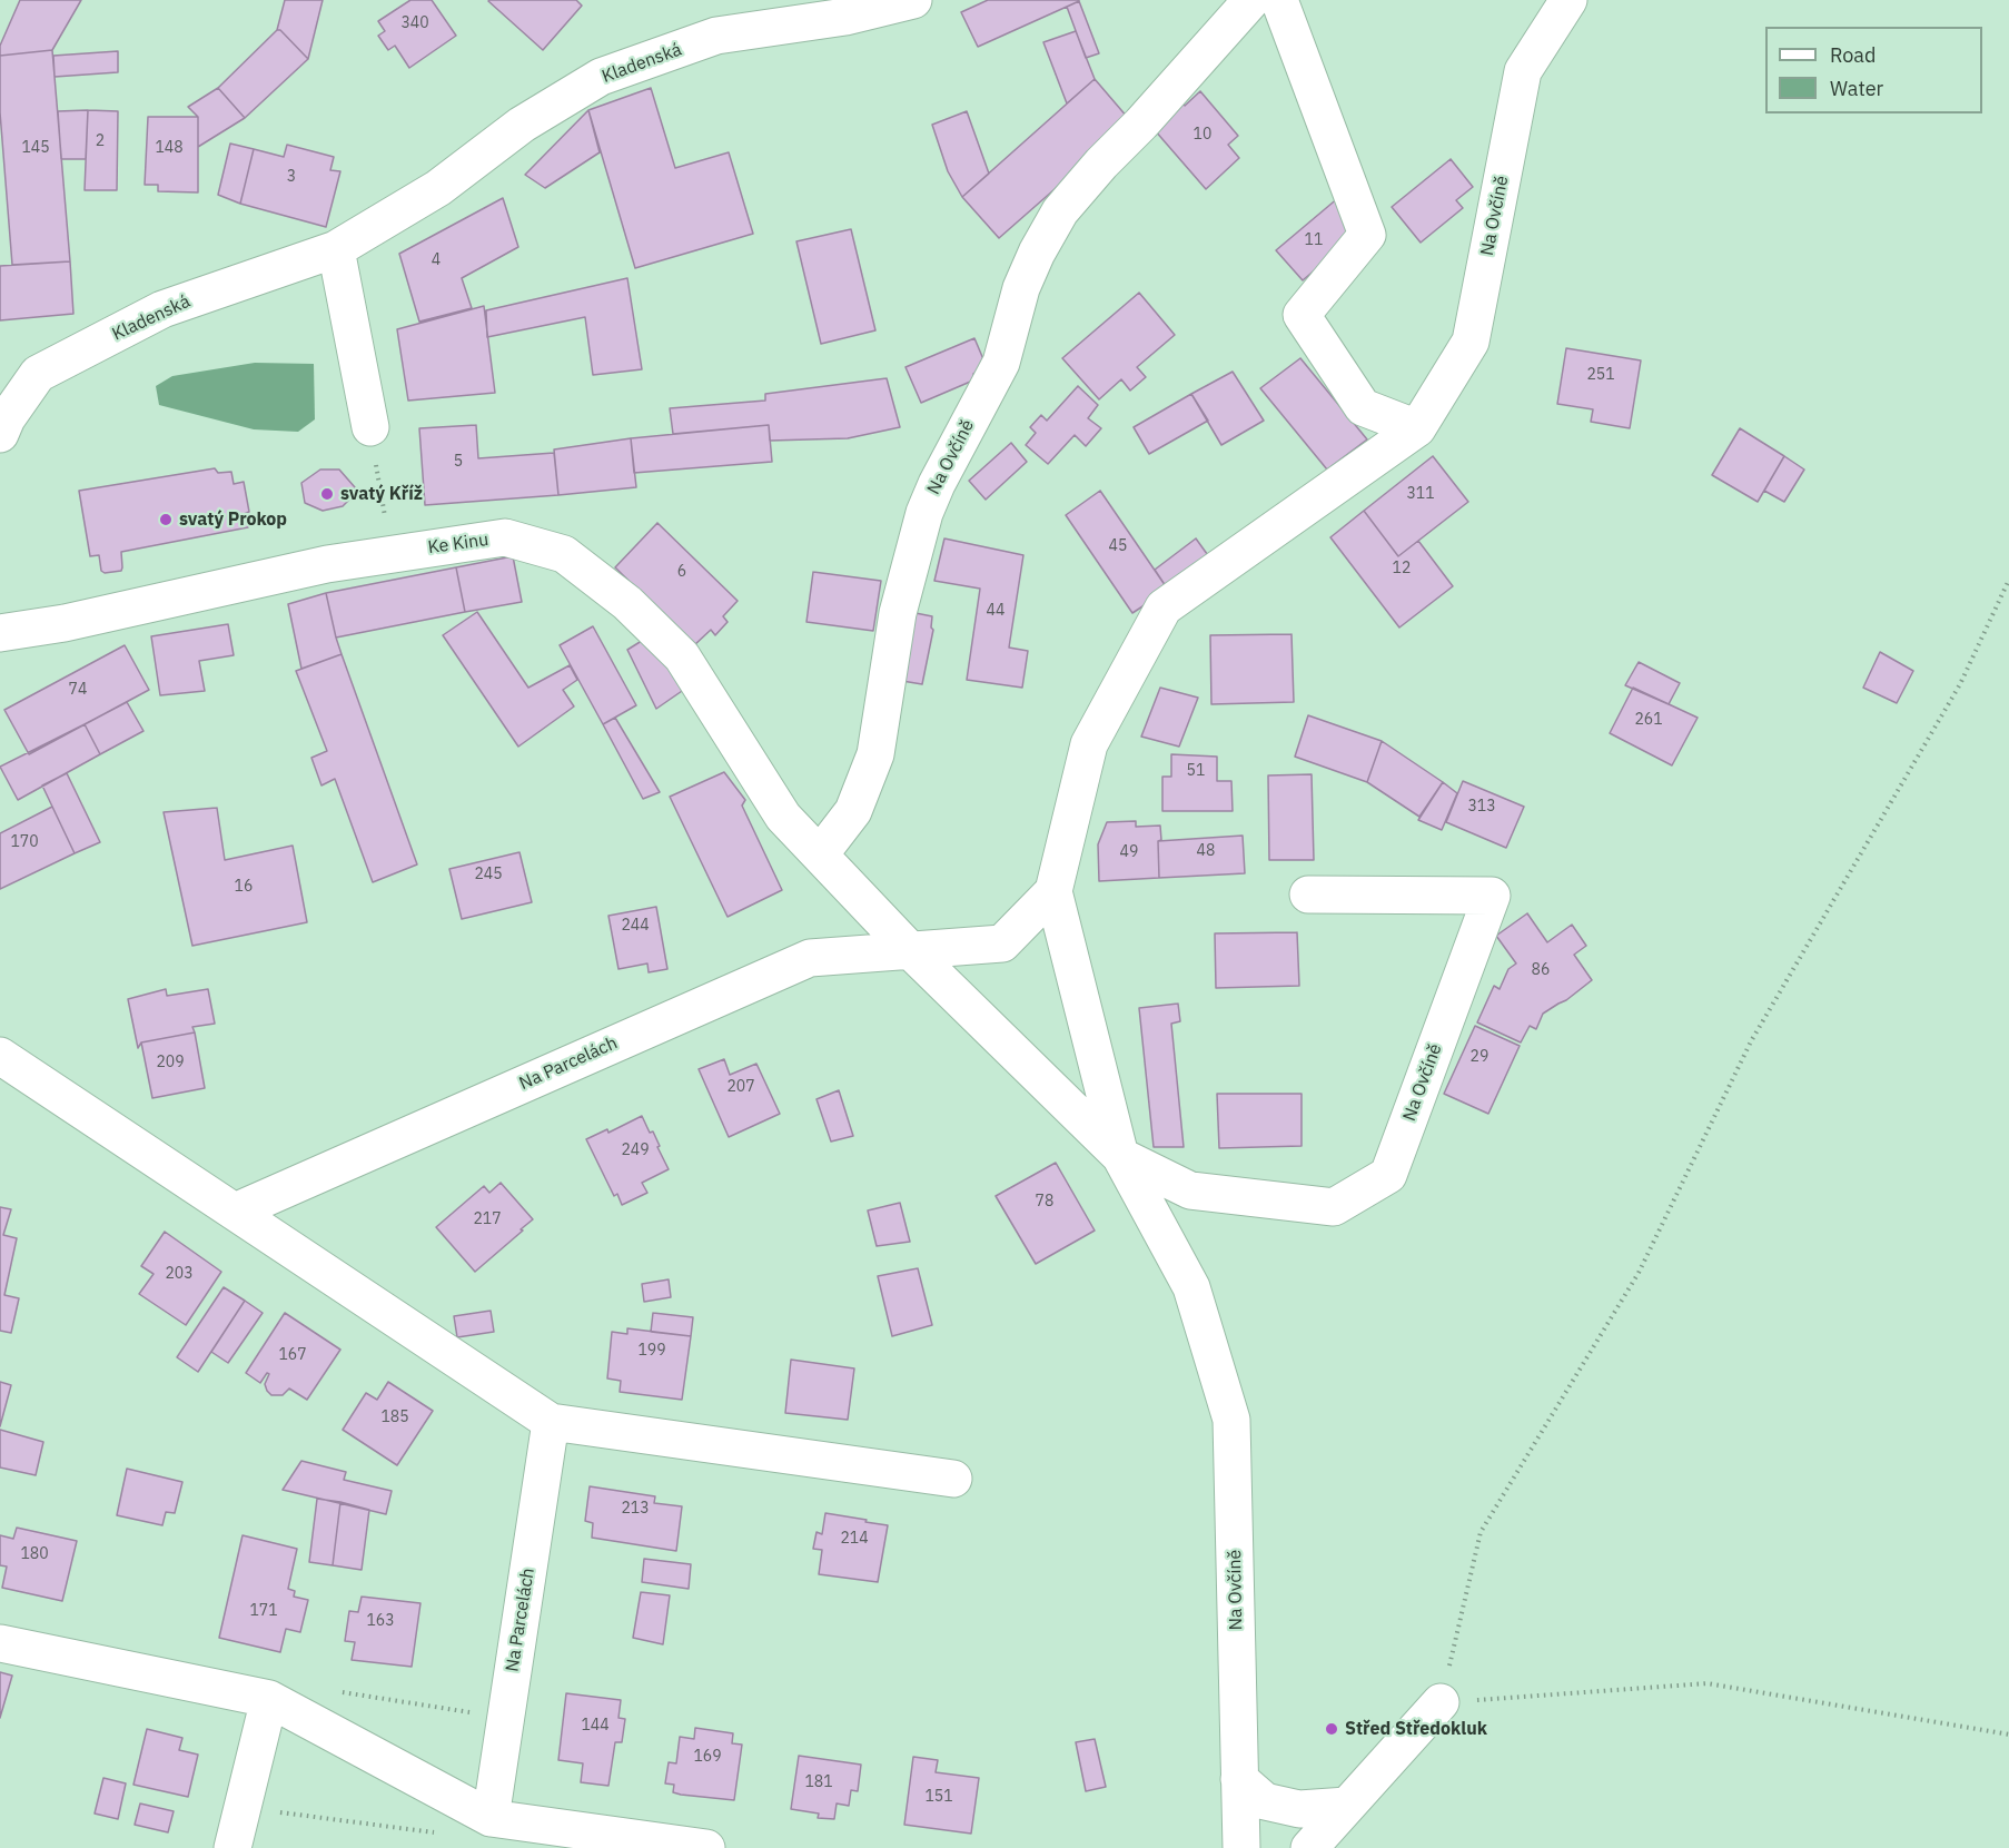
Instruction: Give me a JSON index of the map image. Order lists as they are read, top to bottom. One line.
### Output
{"streets":{"street":["Kladenská","Na Ovčíně","Ke Kinu","Na Parcelách"]},"crossings":[["Na Ovčíně","Ke Kinu"],["Na Ovčíně","Na Parcelách"]],"places":["svatý Kříž","svatý Prokop","Střed Středokluk"],"house_numbers":["340","10","2","145","148","3","11","4","251","5","311","45","12","6","44","74","261","51","313","170","48","49","245","16","244","86","29","209","207","249","78","217","203","199","167","185","213","214","180","171","163","144","169","181","151"],"legend":["Road","Water"]}
